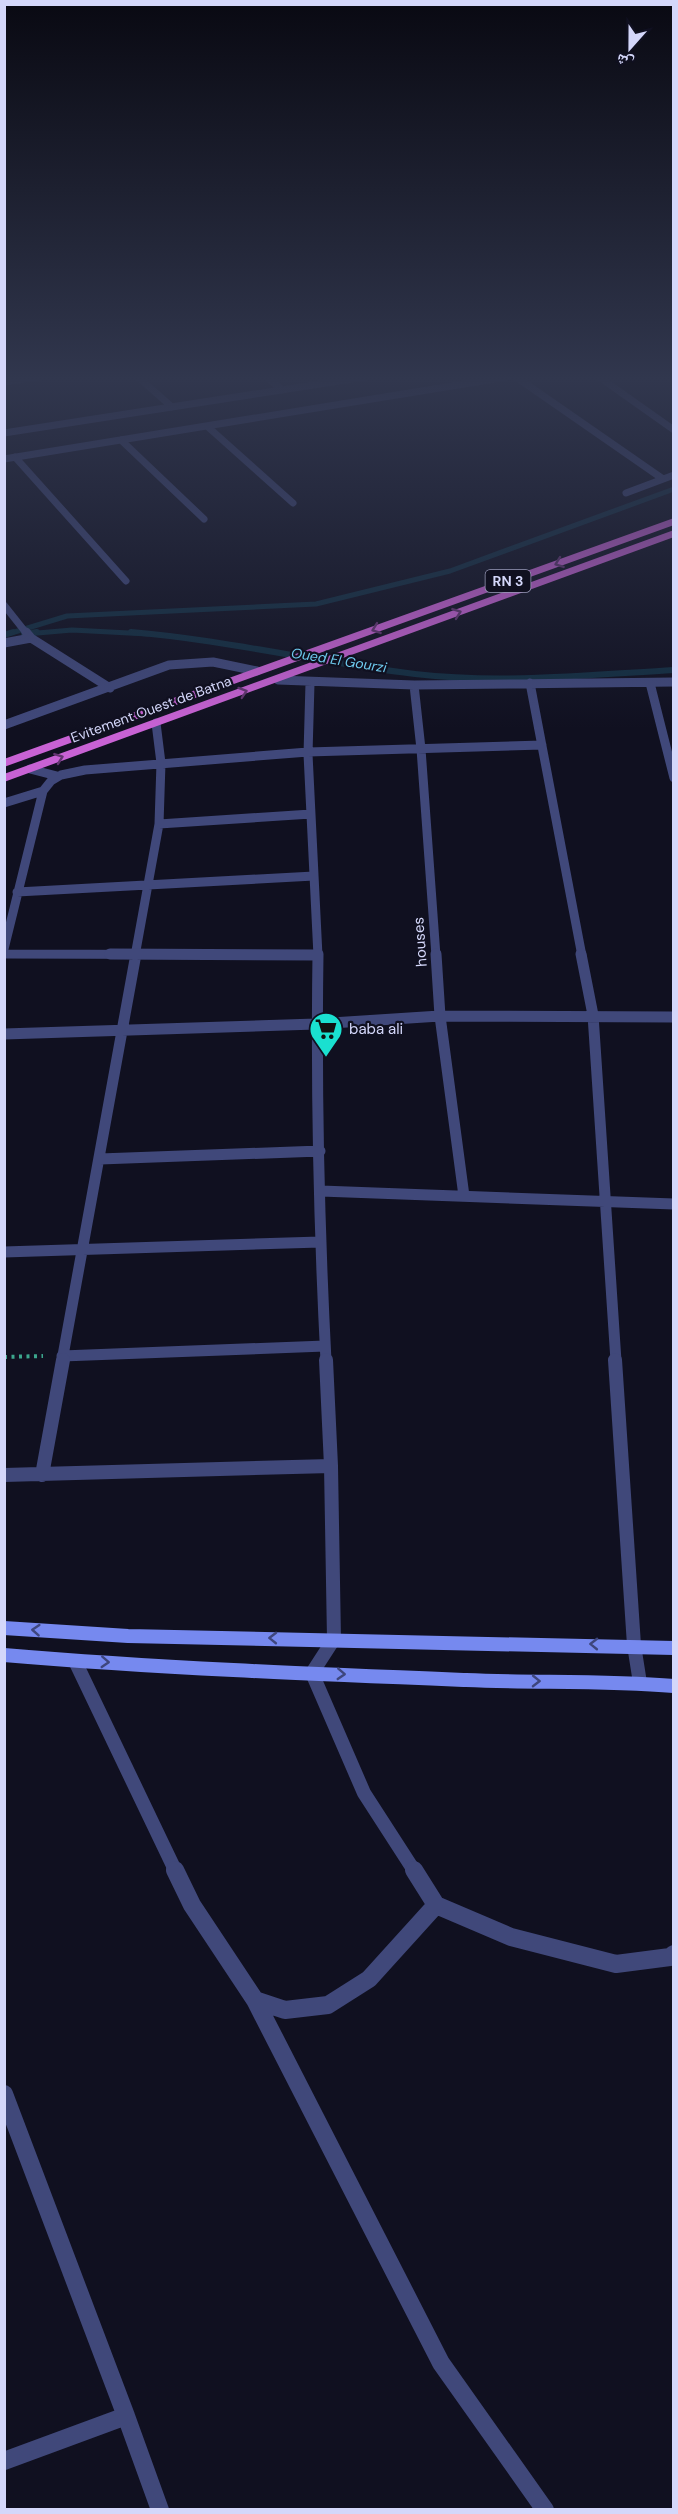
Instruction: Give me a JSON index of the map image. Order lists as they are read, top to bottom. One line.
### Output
{"streets":{"highway":["RN 3","Evitement Ouest de Batna"],"street":["houses"]},"water":["Oued El Gourzi"],"places":{"supermarket":["baba ali"]},"north":"bottom"}
